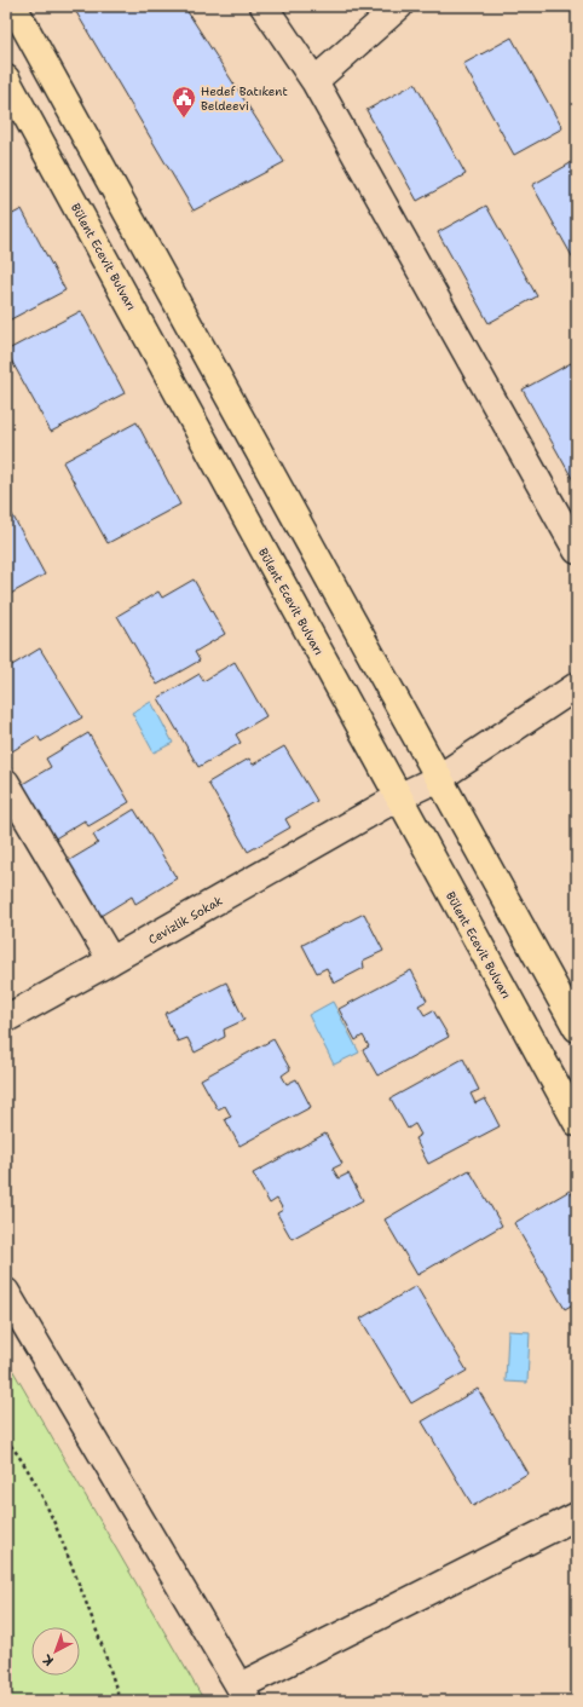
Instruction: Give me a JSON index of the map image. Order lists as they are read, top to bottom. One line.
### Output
{"streets":{"main road":["Bülent Ecevit Bulvarı"],"street":["Cevizlik Sokak"]},"crossings":[["Bülent Ecevit Bulvarı","Cevizlik Sokak"]],"places":{"public building":["Hedef Batıkent Beldeevi"]},"north":"bottom left"}
